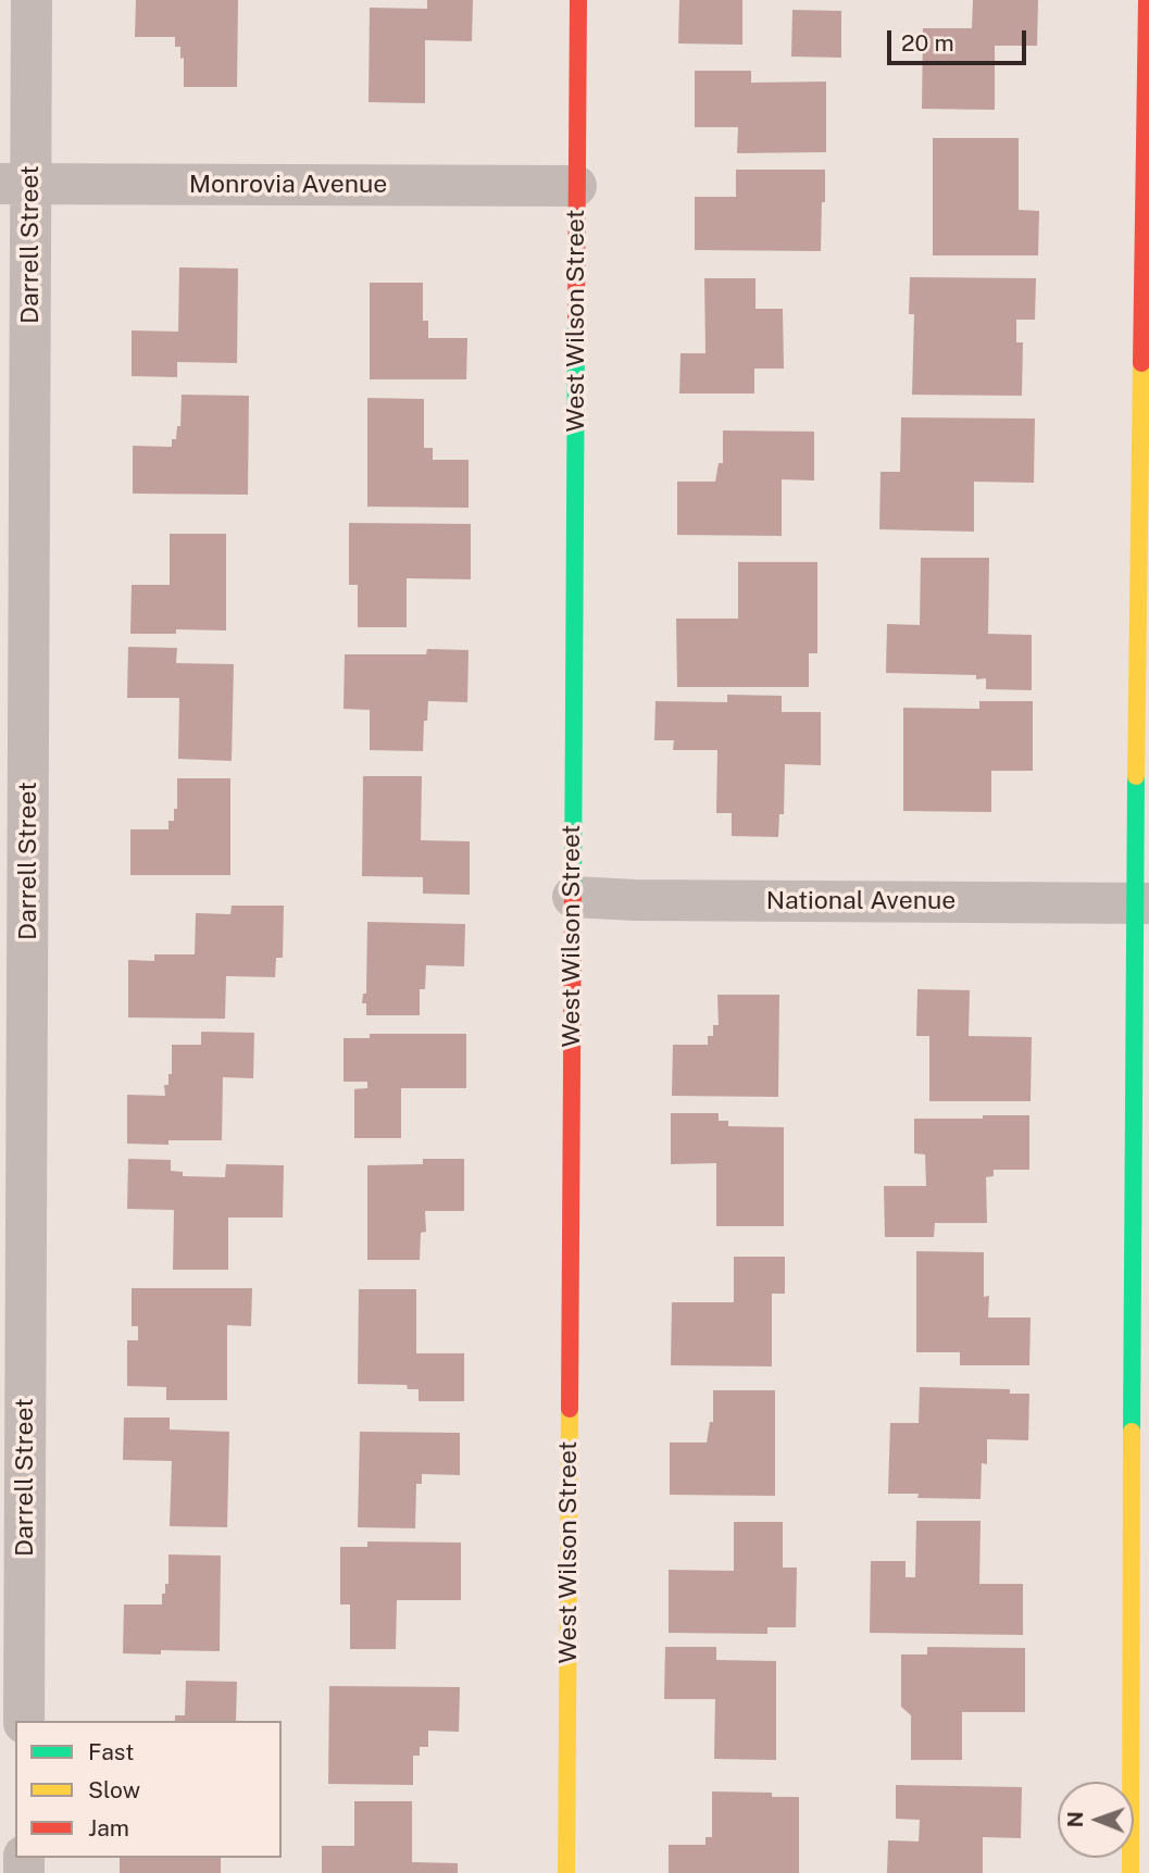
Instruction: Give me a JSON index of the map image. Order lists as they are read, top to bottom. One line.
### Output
{"streets":{"street":["Monrovia Avenue","Darrell Street","West Wilson Street","National Avenue"]},"crossings":[["Monrovia Avenue","Darrell Street"],["Monrovia Avenue","West Wilson Street"],["West Wilson Street","National Avenue"]],"legend":["Fast","Slow","Jam"],"scale_bar":"20 m","north":"left"}
